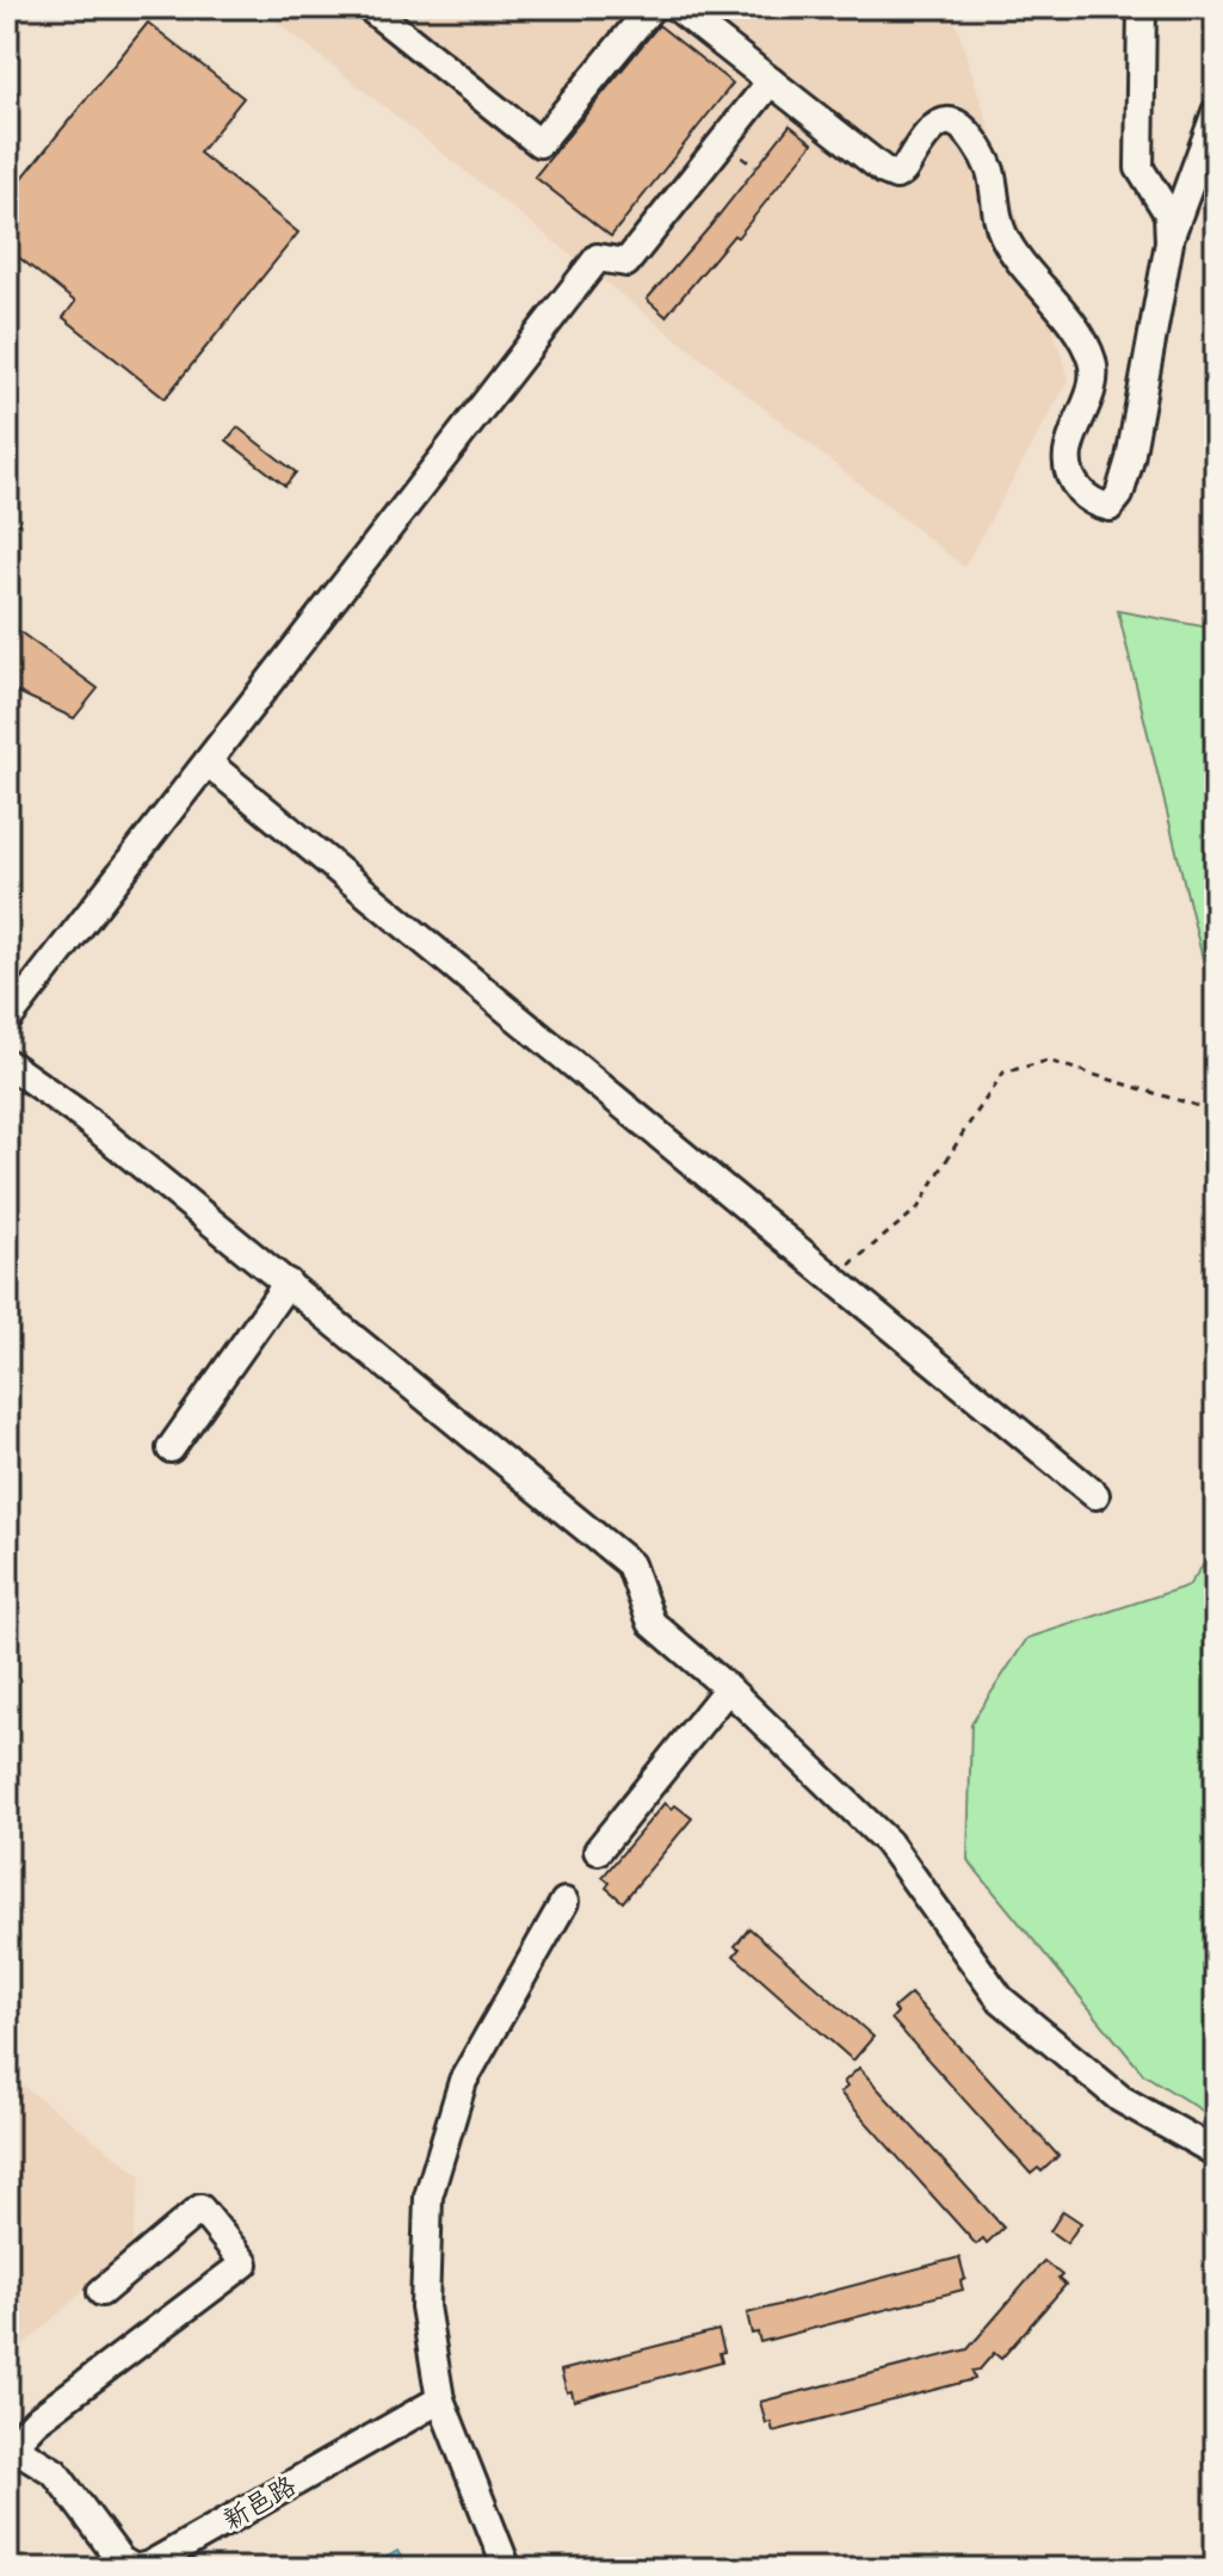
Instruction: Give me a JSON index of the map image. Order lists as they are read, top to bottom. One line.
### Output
{"streets":{"street":["新邑路"]}}
